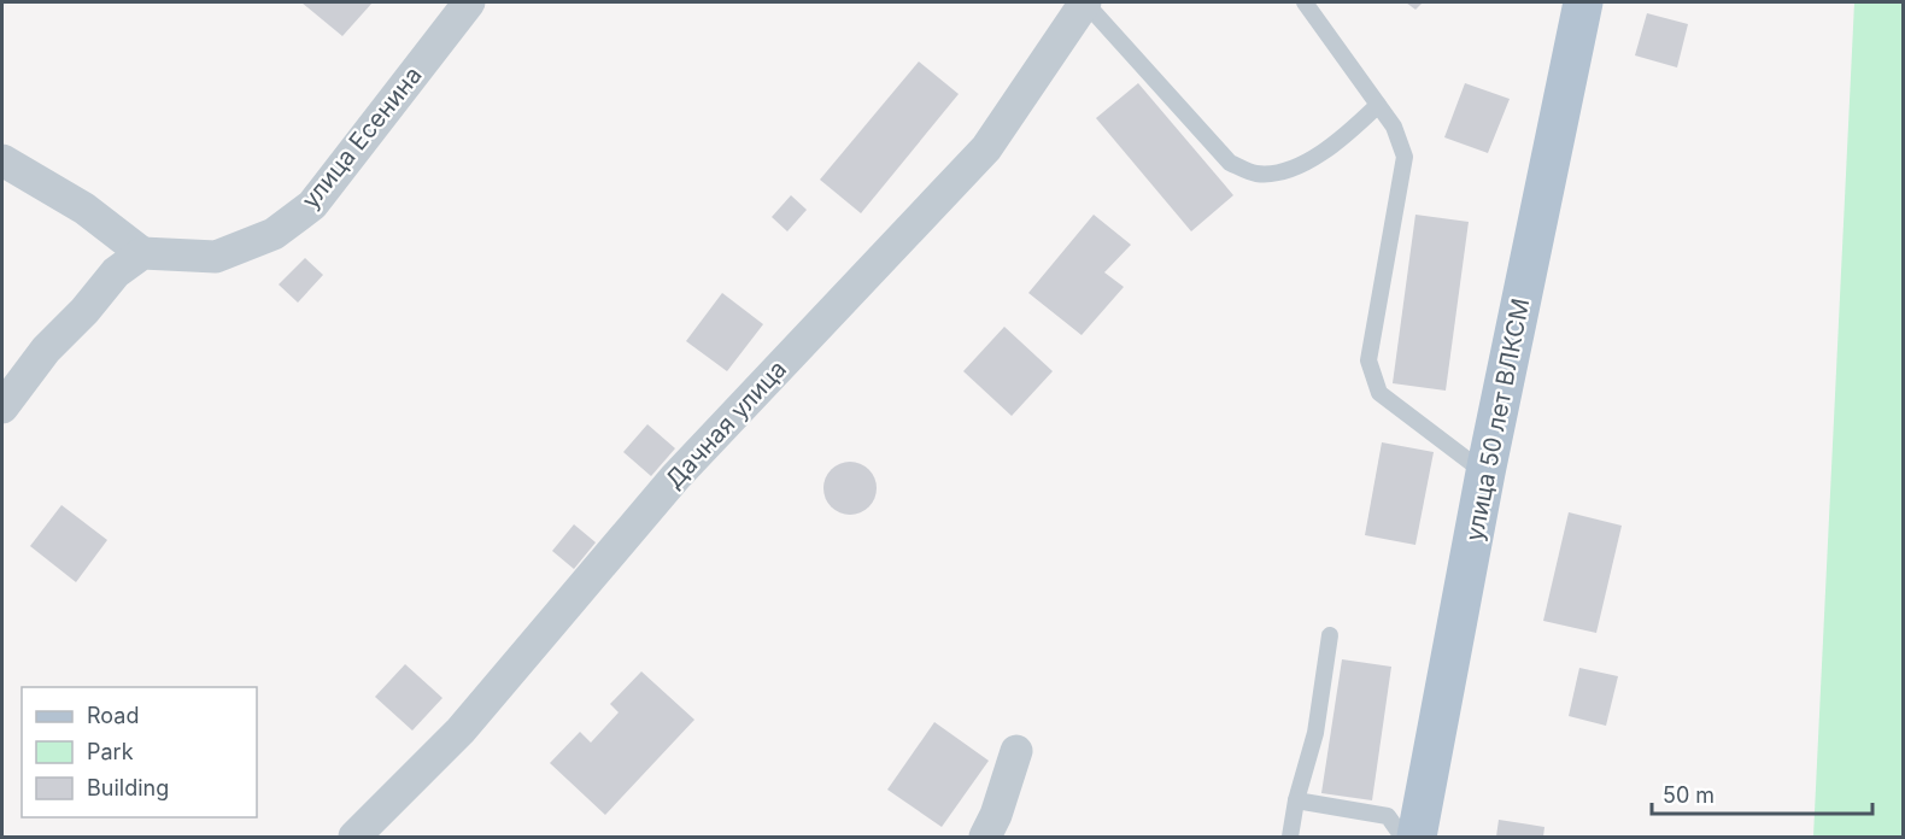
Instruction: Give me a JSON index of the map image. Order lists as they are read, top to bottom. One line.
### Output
{"streets":{"main road":["улица 50 лет ВЛКСМ"],"street":["улица Есенина","Дачная улица"]},"legend":["Road","Park","Building"],"scale_bar":"50 m"}
